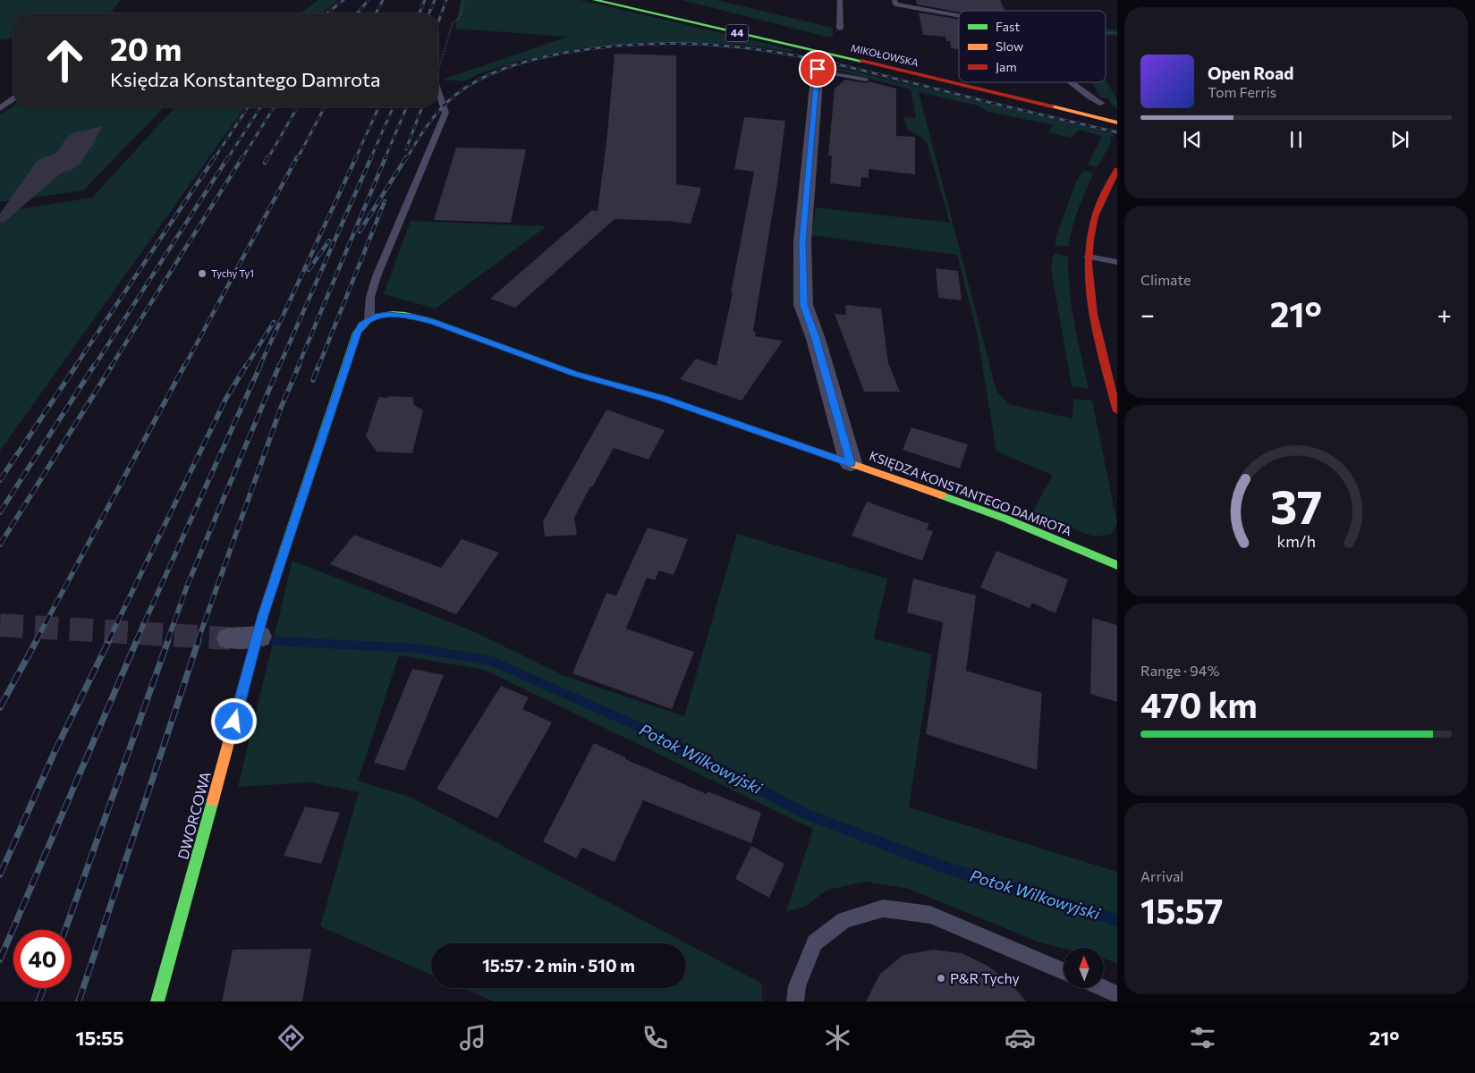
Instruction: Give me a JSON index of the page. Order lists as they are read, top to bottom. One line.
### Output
{"streets":{"street":["44","MIKOŁOWSKA","KSIĘDZA KONSTANTEGO DAMROTA","DWORCOWA"]},"water":["Potok Wilkowyjski"],"places":["Tychy Ty1","P&R Tychy"],"legend":["Fast","Slow","Jam"],"north":"top","page":{"turn":["20 m","Księdza Konstantego Damrota"],"song":["Open Road","Tom Ferris"],"tile":["Climate",["Range · 94%","470 km"],["Arrival","15:57"]],"heat":["−","21°","+"],"limit":"40","trip":"15:57 · 2 min · 510 m","tabs":["15:55","21°"],"gauge":["37","km/h"]}}
